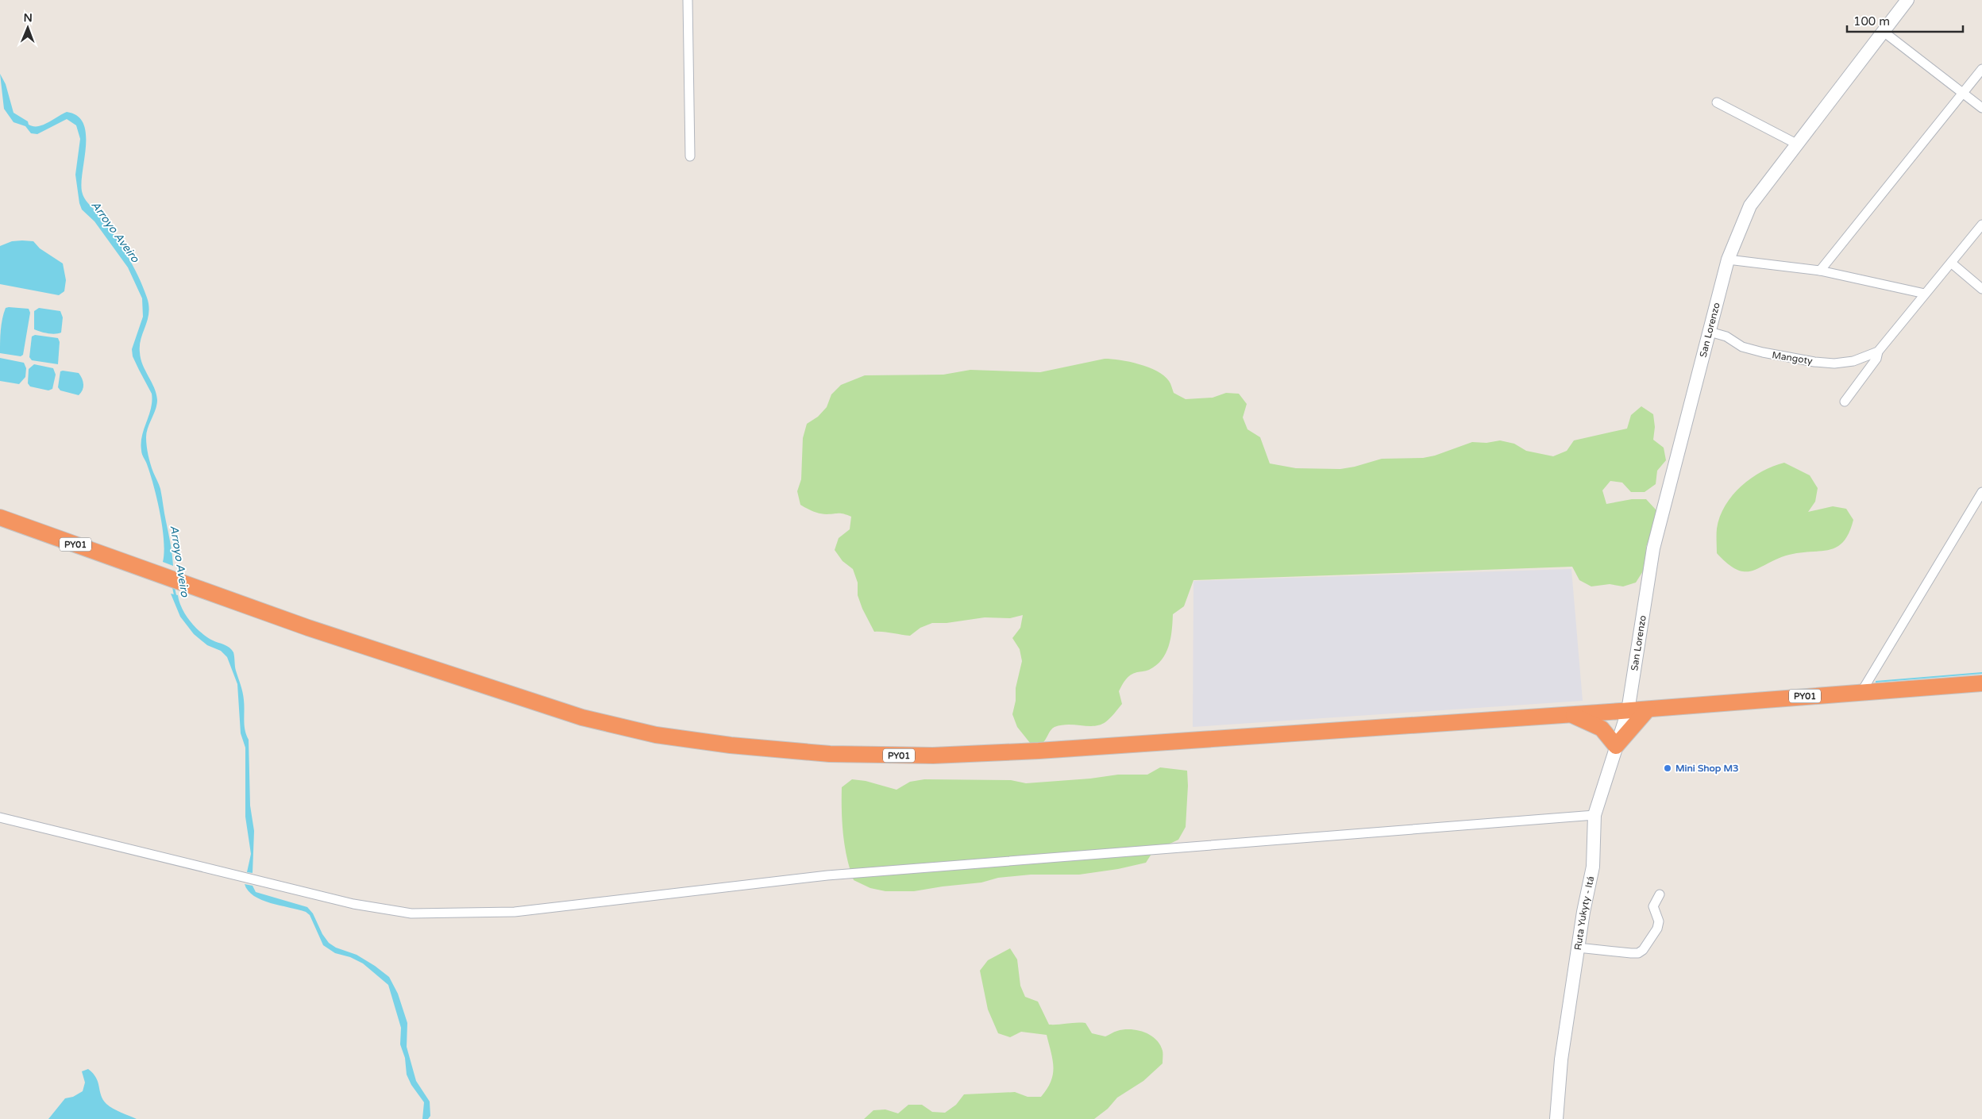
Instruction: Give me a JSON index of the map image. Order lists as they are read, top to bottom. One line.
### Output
{"streets":{"highway":["PY01"],"street":["San Lorenzo","Mangoty","Ruta Yukyty - Itá"]},"crossings":[["San Lorenzo","Mangoty"],["San Lorenzo","PY01"],["San Lorenzo","Ruta Yukyty - Itá"],["PY01","Ruta Yukyty - Itá"]],"water":["Arroyo Aveiro"],"places":["Mini Shop M3"],"scale_bar":"100 m","north":"top"}
